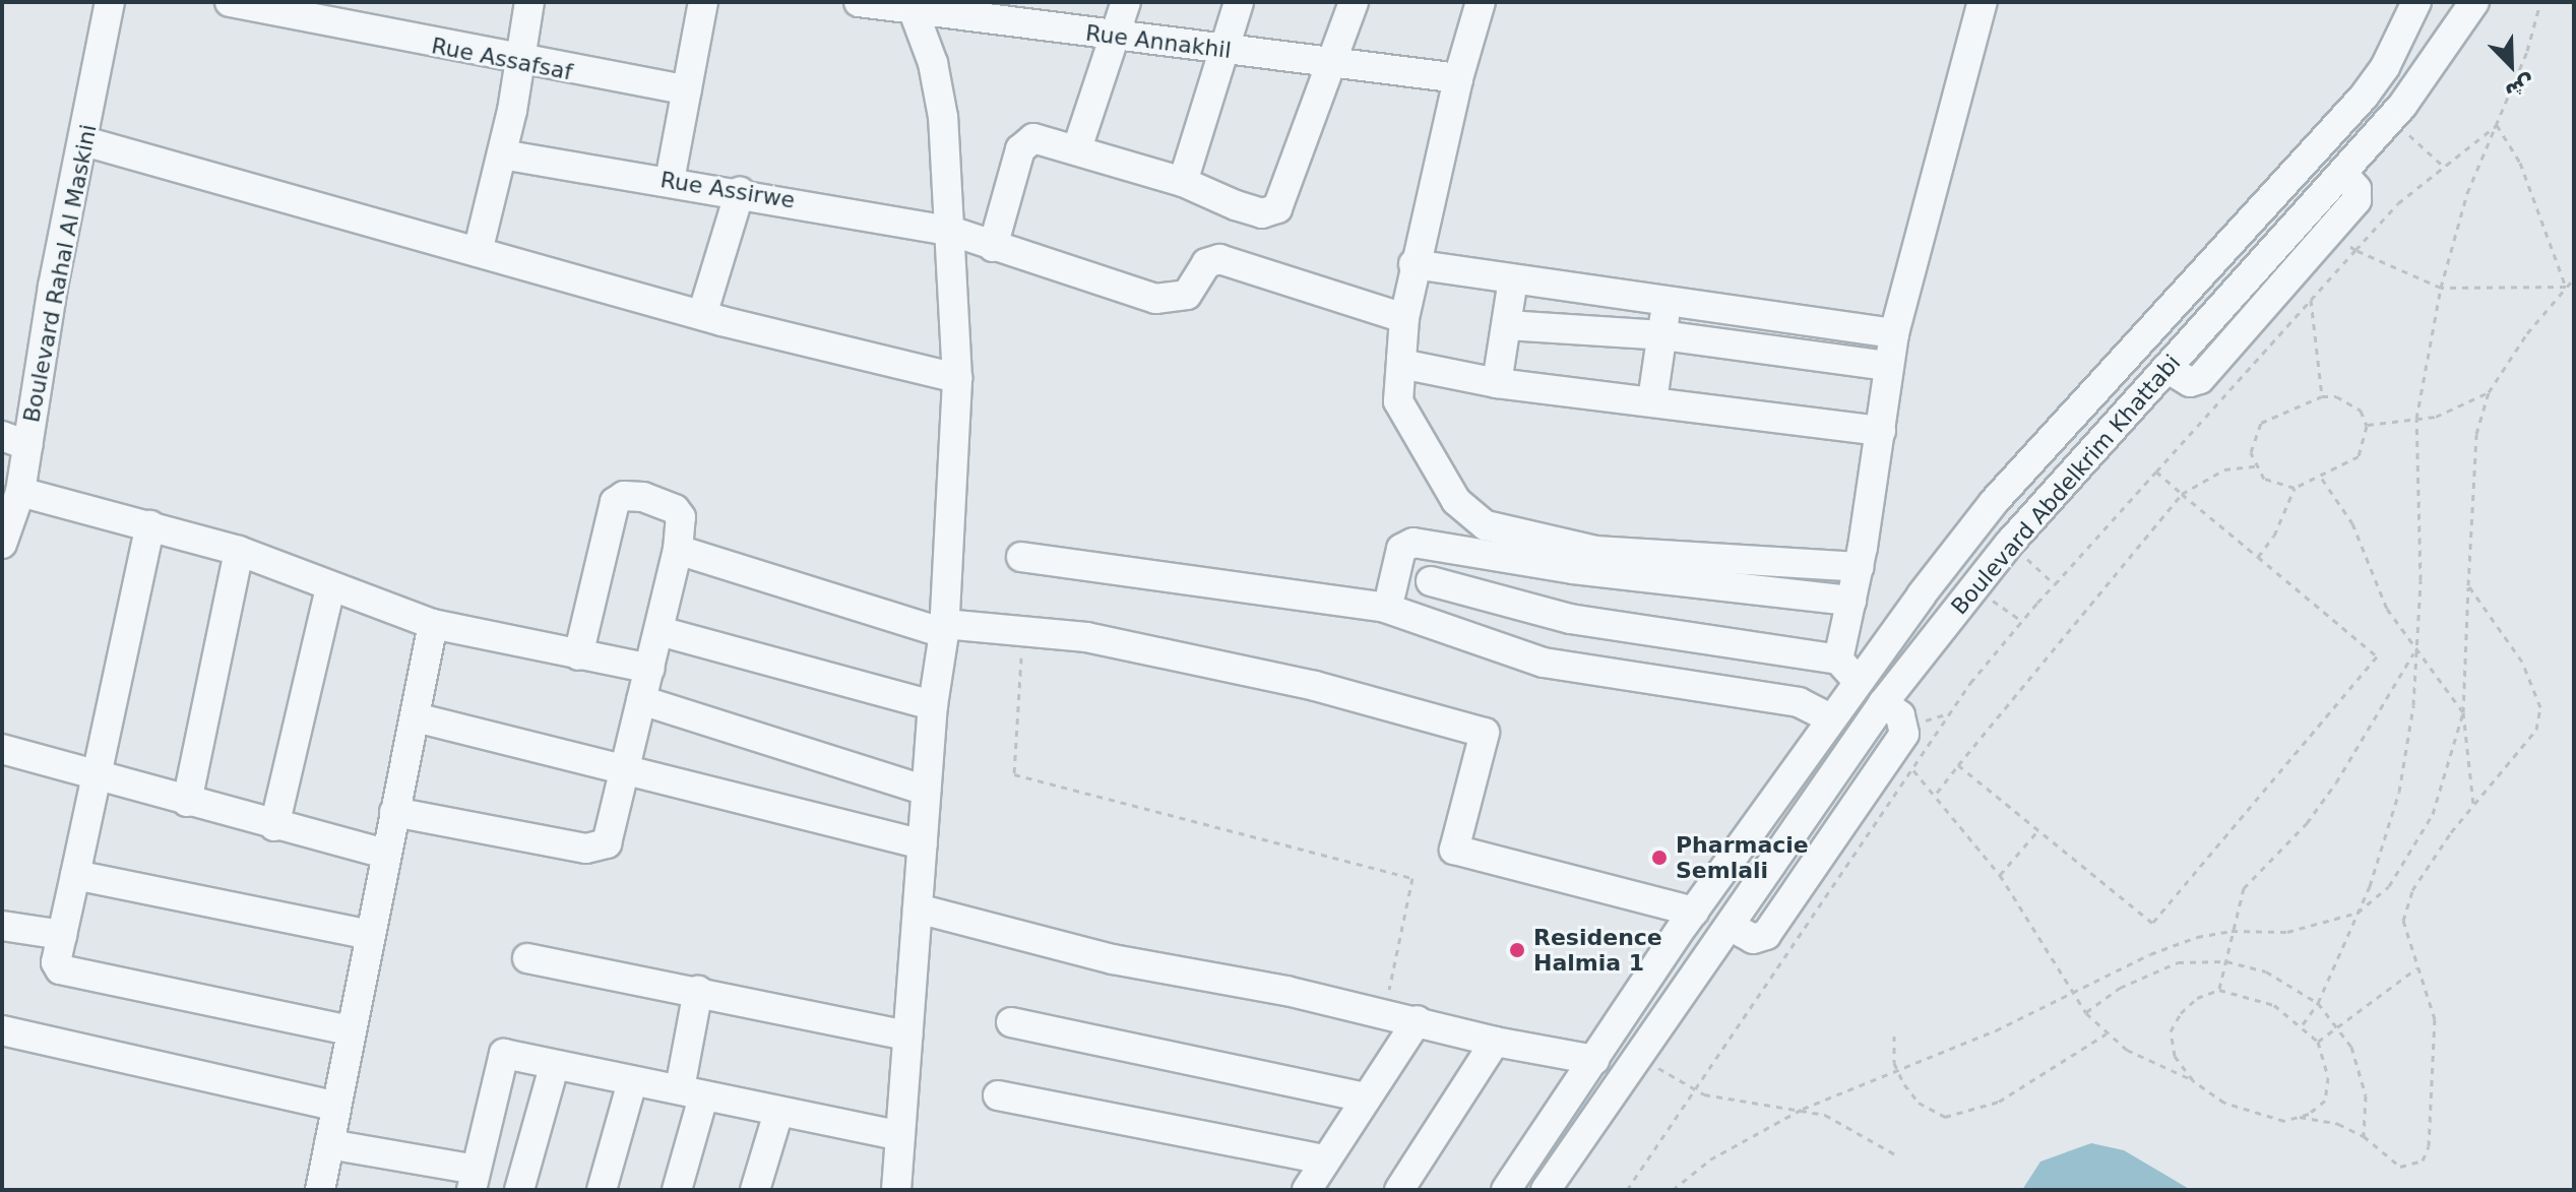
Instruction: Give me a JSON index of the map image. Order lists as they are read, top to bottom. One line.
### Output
{"streets":{"street":["Rue Annakhil","Rue Assafsaf","Rue Assirwe","Boulevard Rahal Al Maskini","Boulevard Abdelkrim Khattabi"]},"places":["Pharmacie Semlali","Residence Halmia 1"],"north":"bottom right"}
